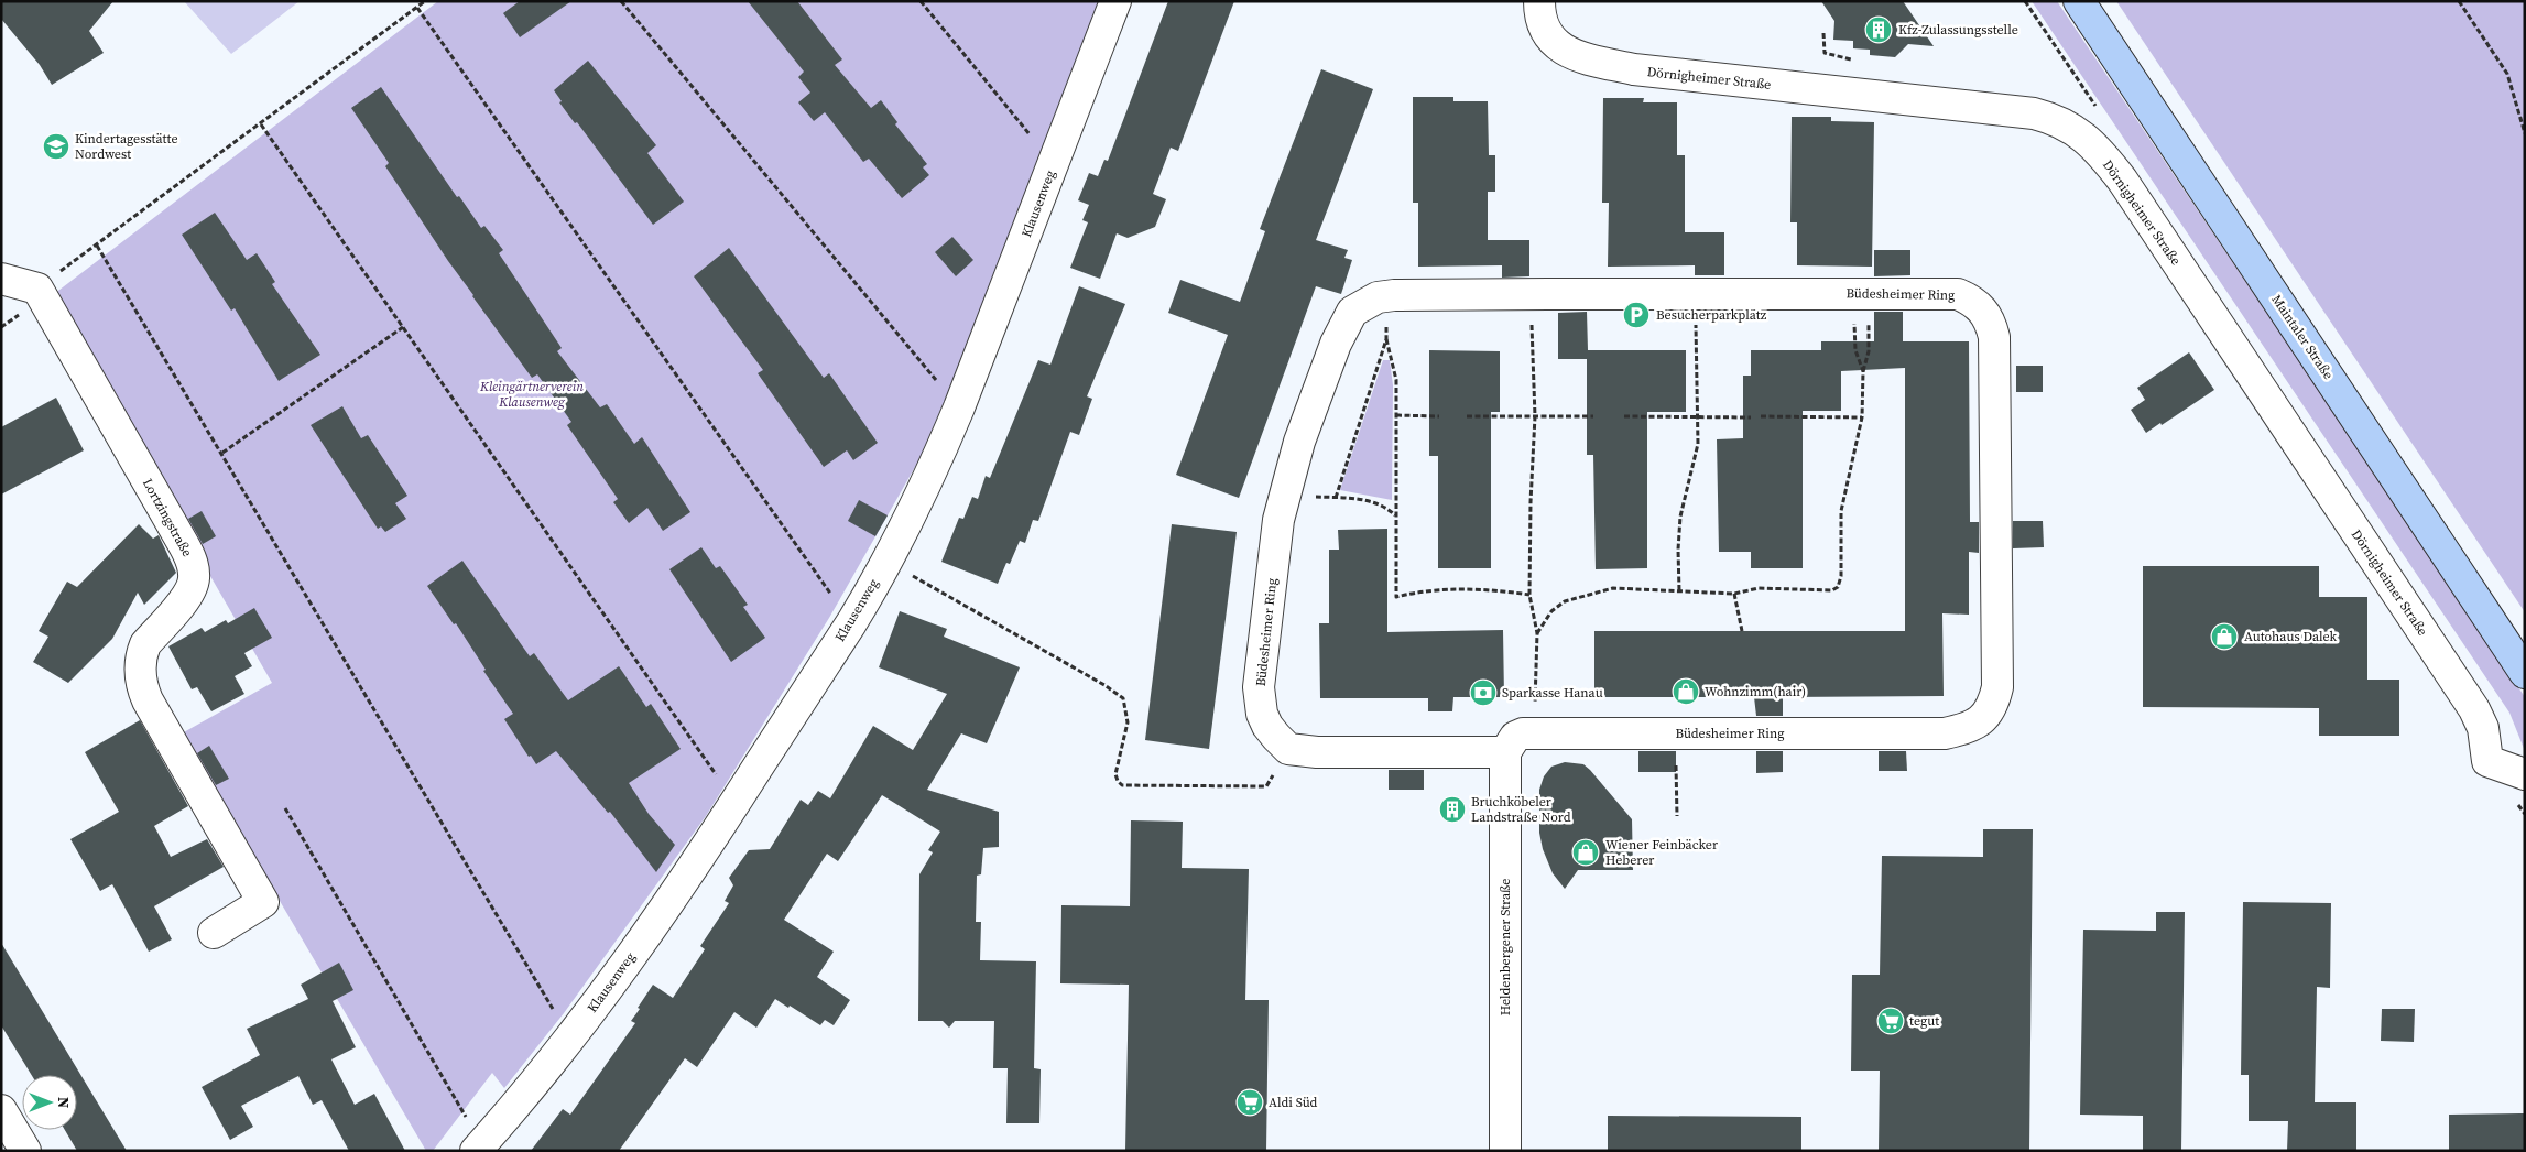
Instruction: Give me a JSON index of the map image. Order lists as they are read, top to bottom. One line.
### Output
{"streets":{"main road":["Maintaler Straße"],"street":["Dörnigheimer Straße","Klausenweg","Büdesheimer Ring","Lortzingstraße","Heldenbergener Straße"]},"crossings":[["Büdesheimer Ring","Heldenbergener Straße"]],"parks":["Kleingärtnerverein Klausenweg"],"places":{"building":["Kfz-Zulassungsstelle","Bruchköbeler Landstraße Nord"],"school or university":["Kindertagesstätte Nordwest"],"parking":["Besucherparkplatz"],"shop":["Autohaus Dalek","Wohnzimm(hair)","Wiener Feinbäcker Heberer"],"bank":["Sparkasse Hanau"],"supermarket":["tegut","Aldi Süd"]},"north":"right"}
